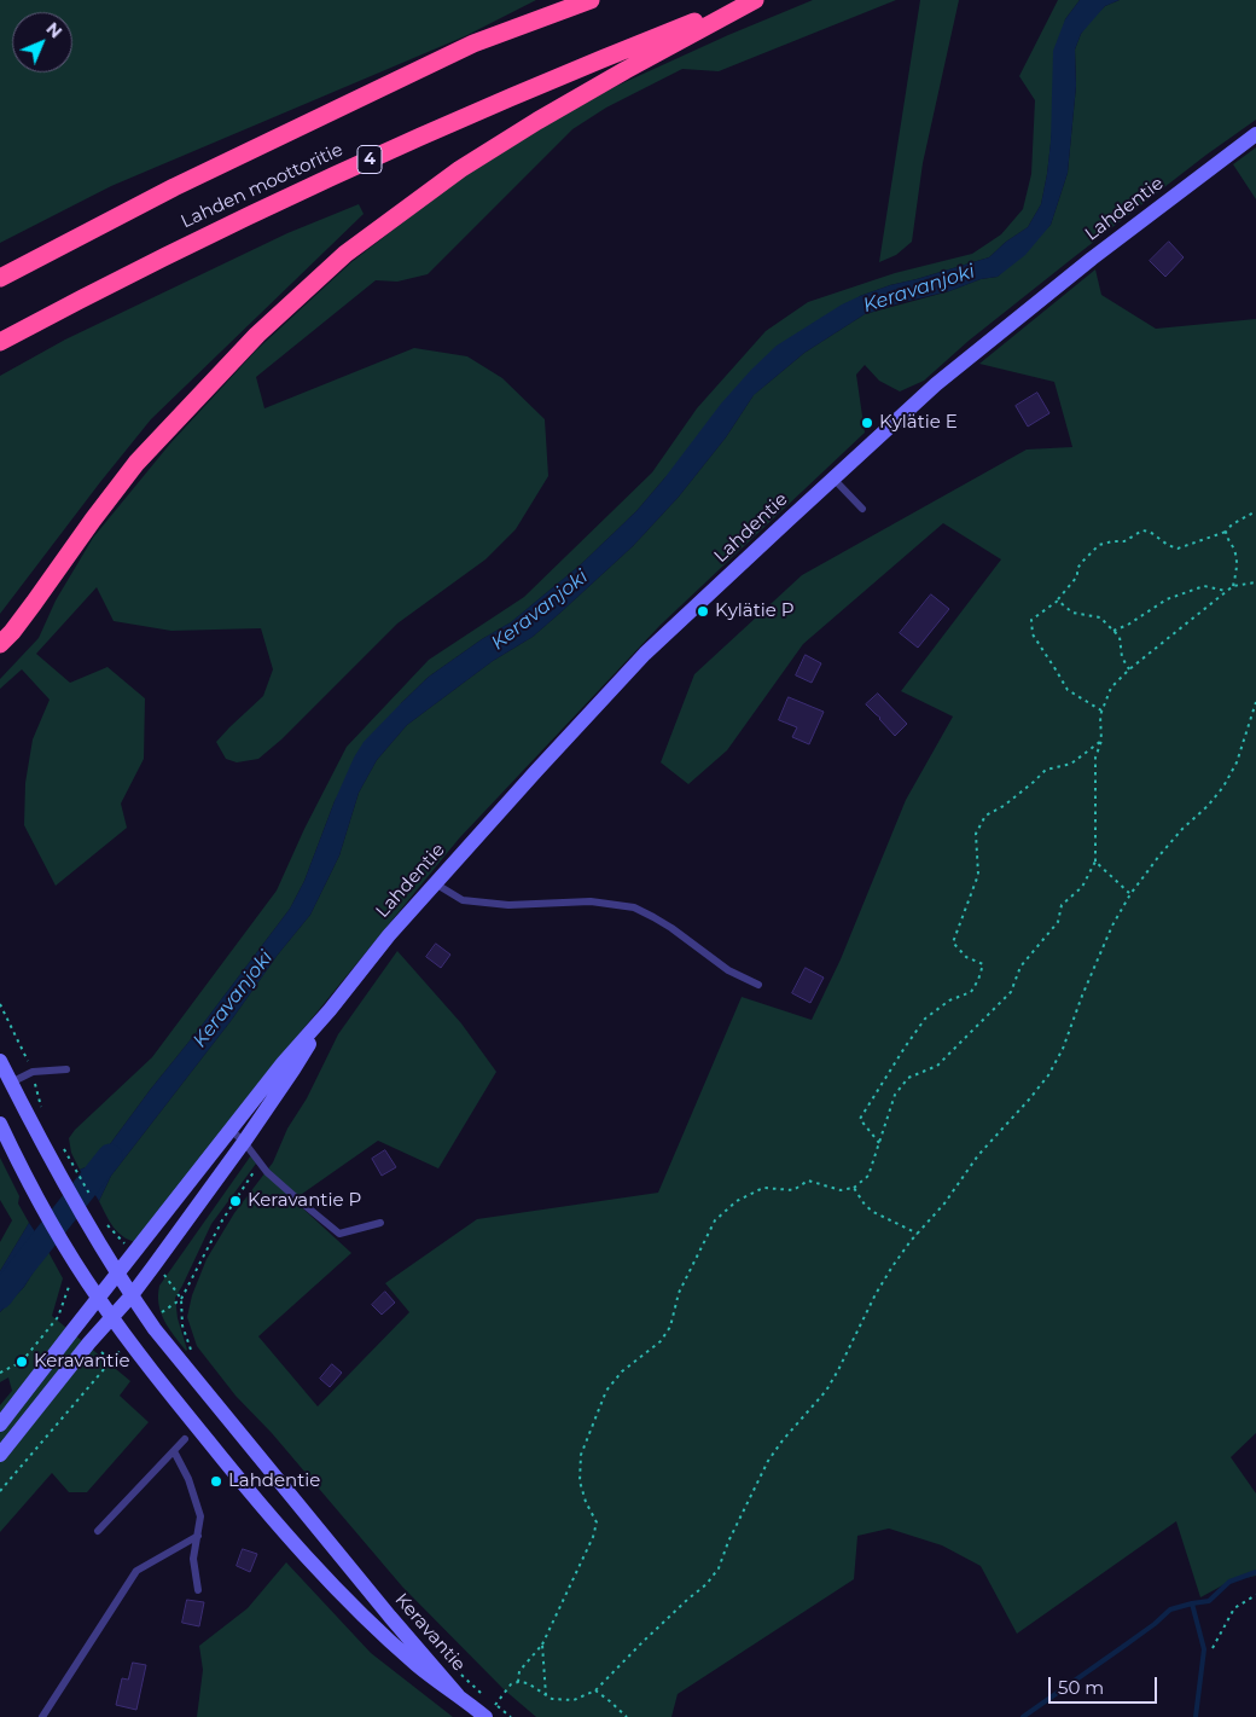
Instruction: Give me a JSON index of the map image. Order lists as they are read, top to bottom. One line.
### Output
{"streets":{"highway":["4","Lahden moottoritie"],"main road":["Lahdentie","Keravantie"]},"crossings":[["Lahdentie","Keravantie"]],"water":["Keravanjoki"],"places":["Kylätie E","Kylätie P","Keravantie P","Keravantie","Lahdentie"],"scale_bar":"50 m","north":"top right"}
